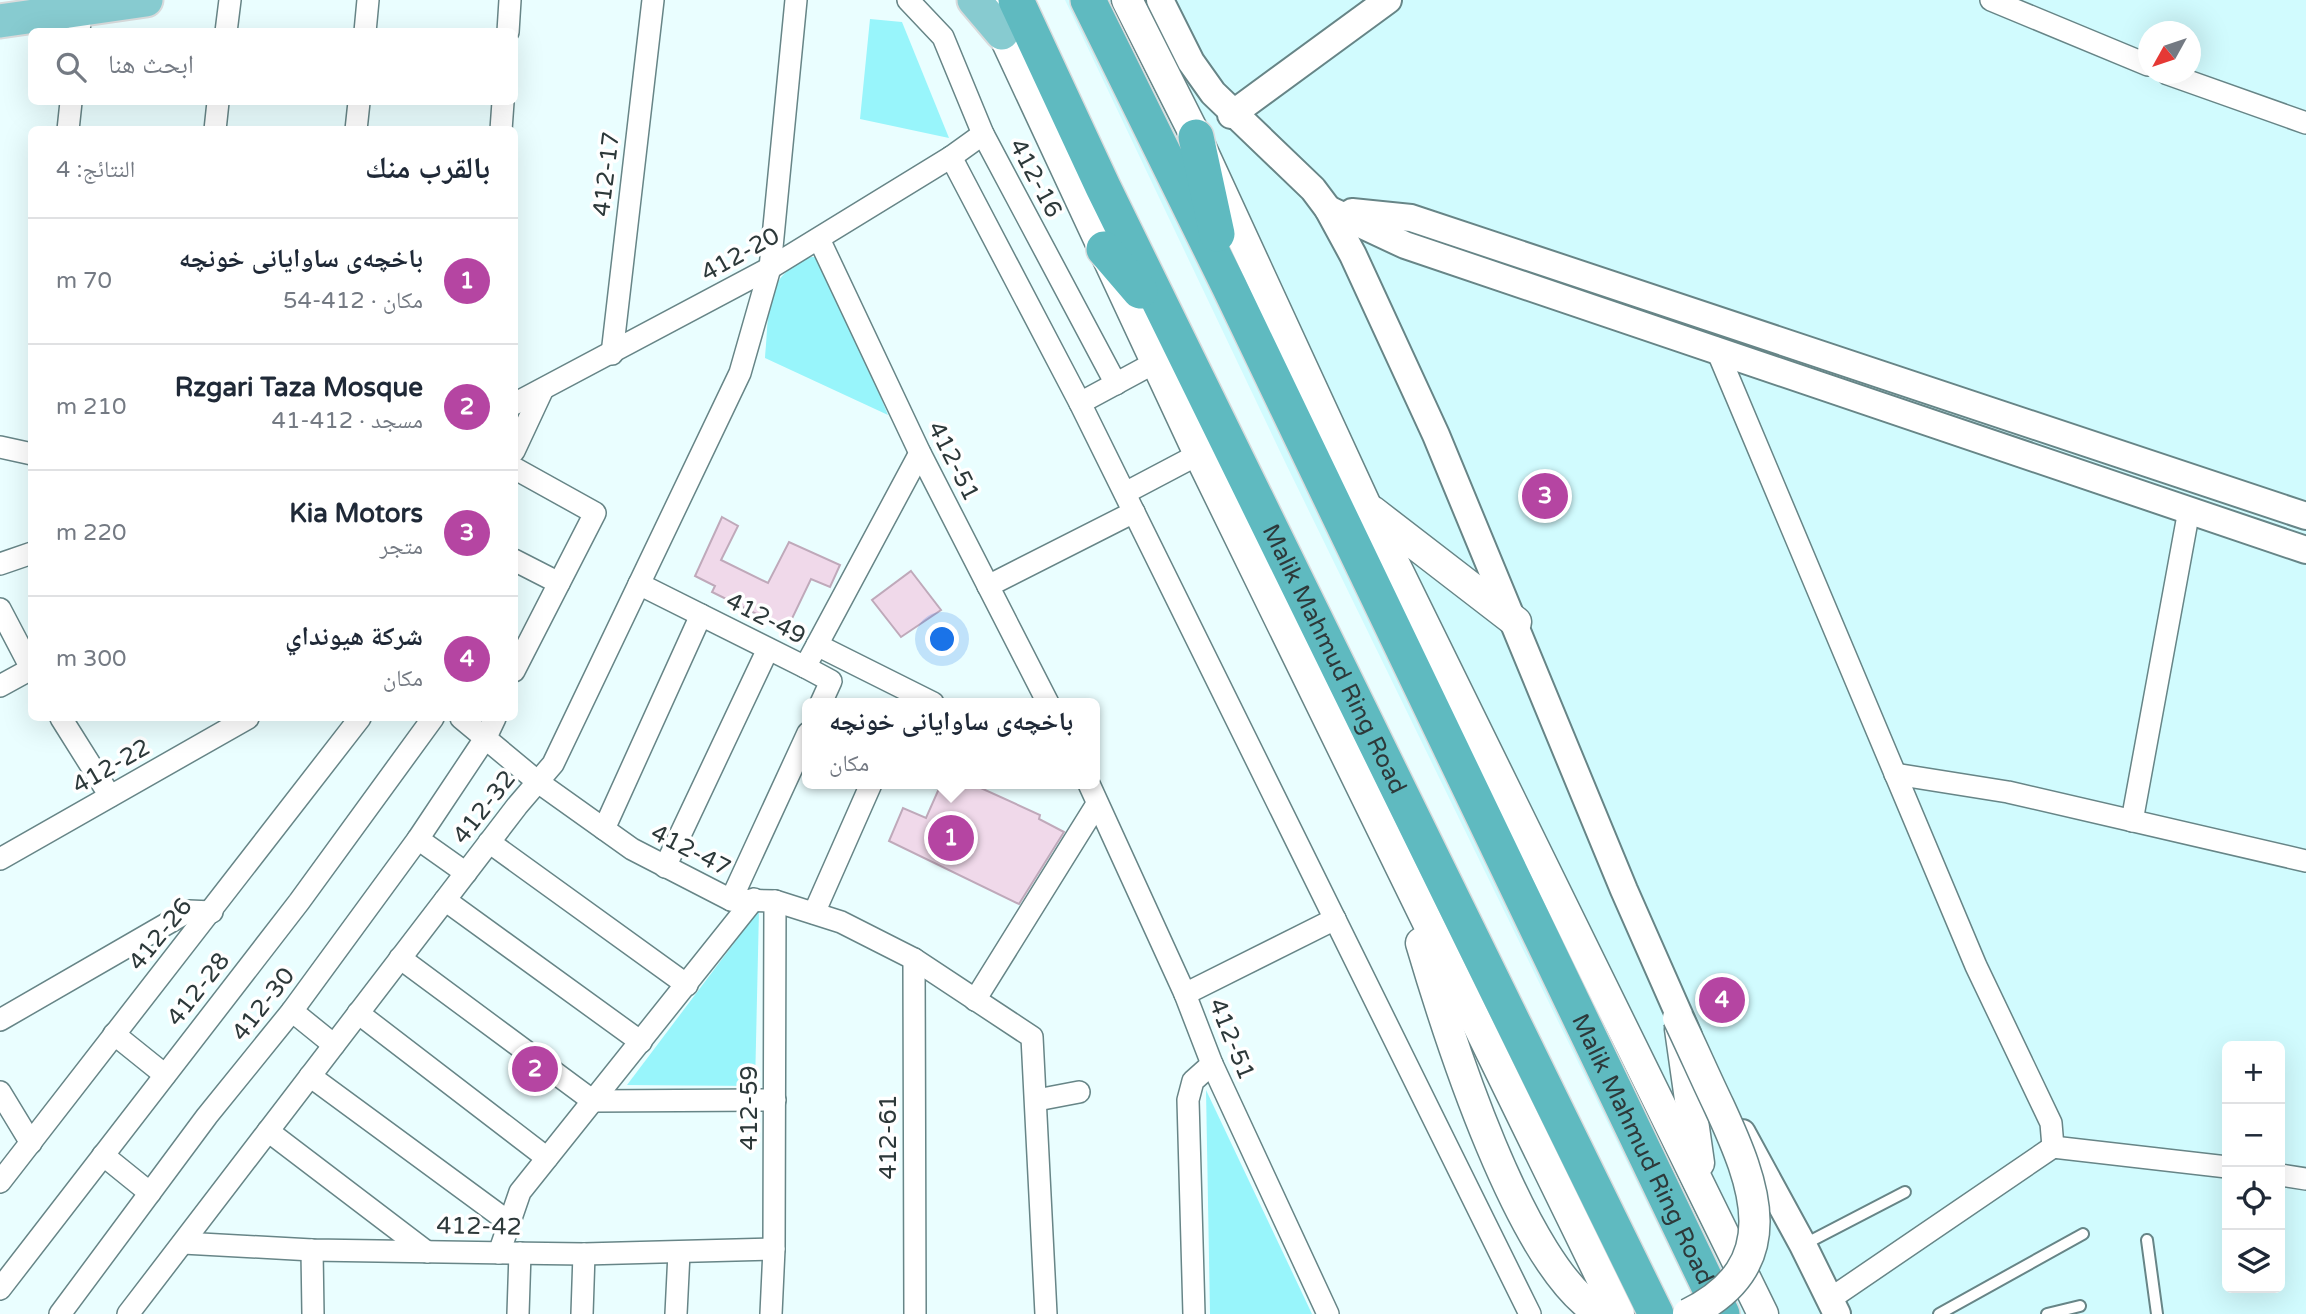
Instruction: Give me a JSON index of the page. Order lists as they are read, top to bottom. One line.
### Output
{"streets":{"highway":["Malik Mahmud Ring Road"],"street":["412-17","412-16","412-20","412-51","412-49","412-22","412-32","412-47","412-26","412-28","412-30","412-59","412-61","412-42"]},"crossings":[["412-17","412-20"],["412-16","412-20"],["412-20","412-51"],["412-20","412-32"],["412-49","412-32"],["412-32","412-47"],["412-32","412-42"],["412-47","412-30"],["412-47","412-59"],["412-47","412-61"],["412-59","412-42"]],"north":"bottom left","page":{"search":"ابحث هنا","heading":["بالقرب منك","النتائج: 4"],"list":[{"mark":"1","name":"باخچەی ساوایانی خونچە","note":"مكان · 412-54","value":"70 m"},{"mark":"2","name":"Rzgari Taza Mosque","note":"مسجد · 412-41","value":"210 m"},{"mark":"3","name":"Kia Motors","note":"متجر","value":"220 m"},{"mark":"4","name":"شركة هيونداي","note":"مكان","value":"300 m"}],"pins":["3","1","4","2"],"popup":["باخچەی ساوایانی خونچە","مكان"],"map_buttons":["+","−"]}}
